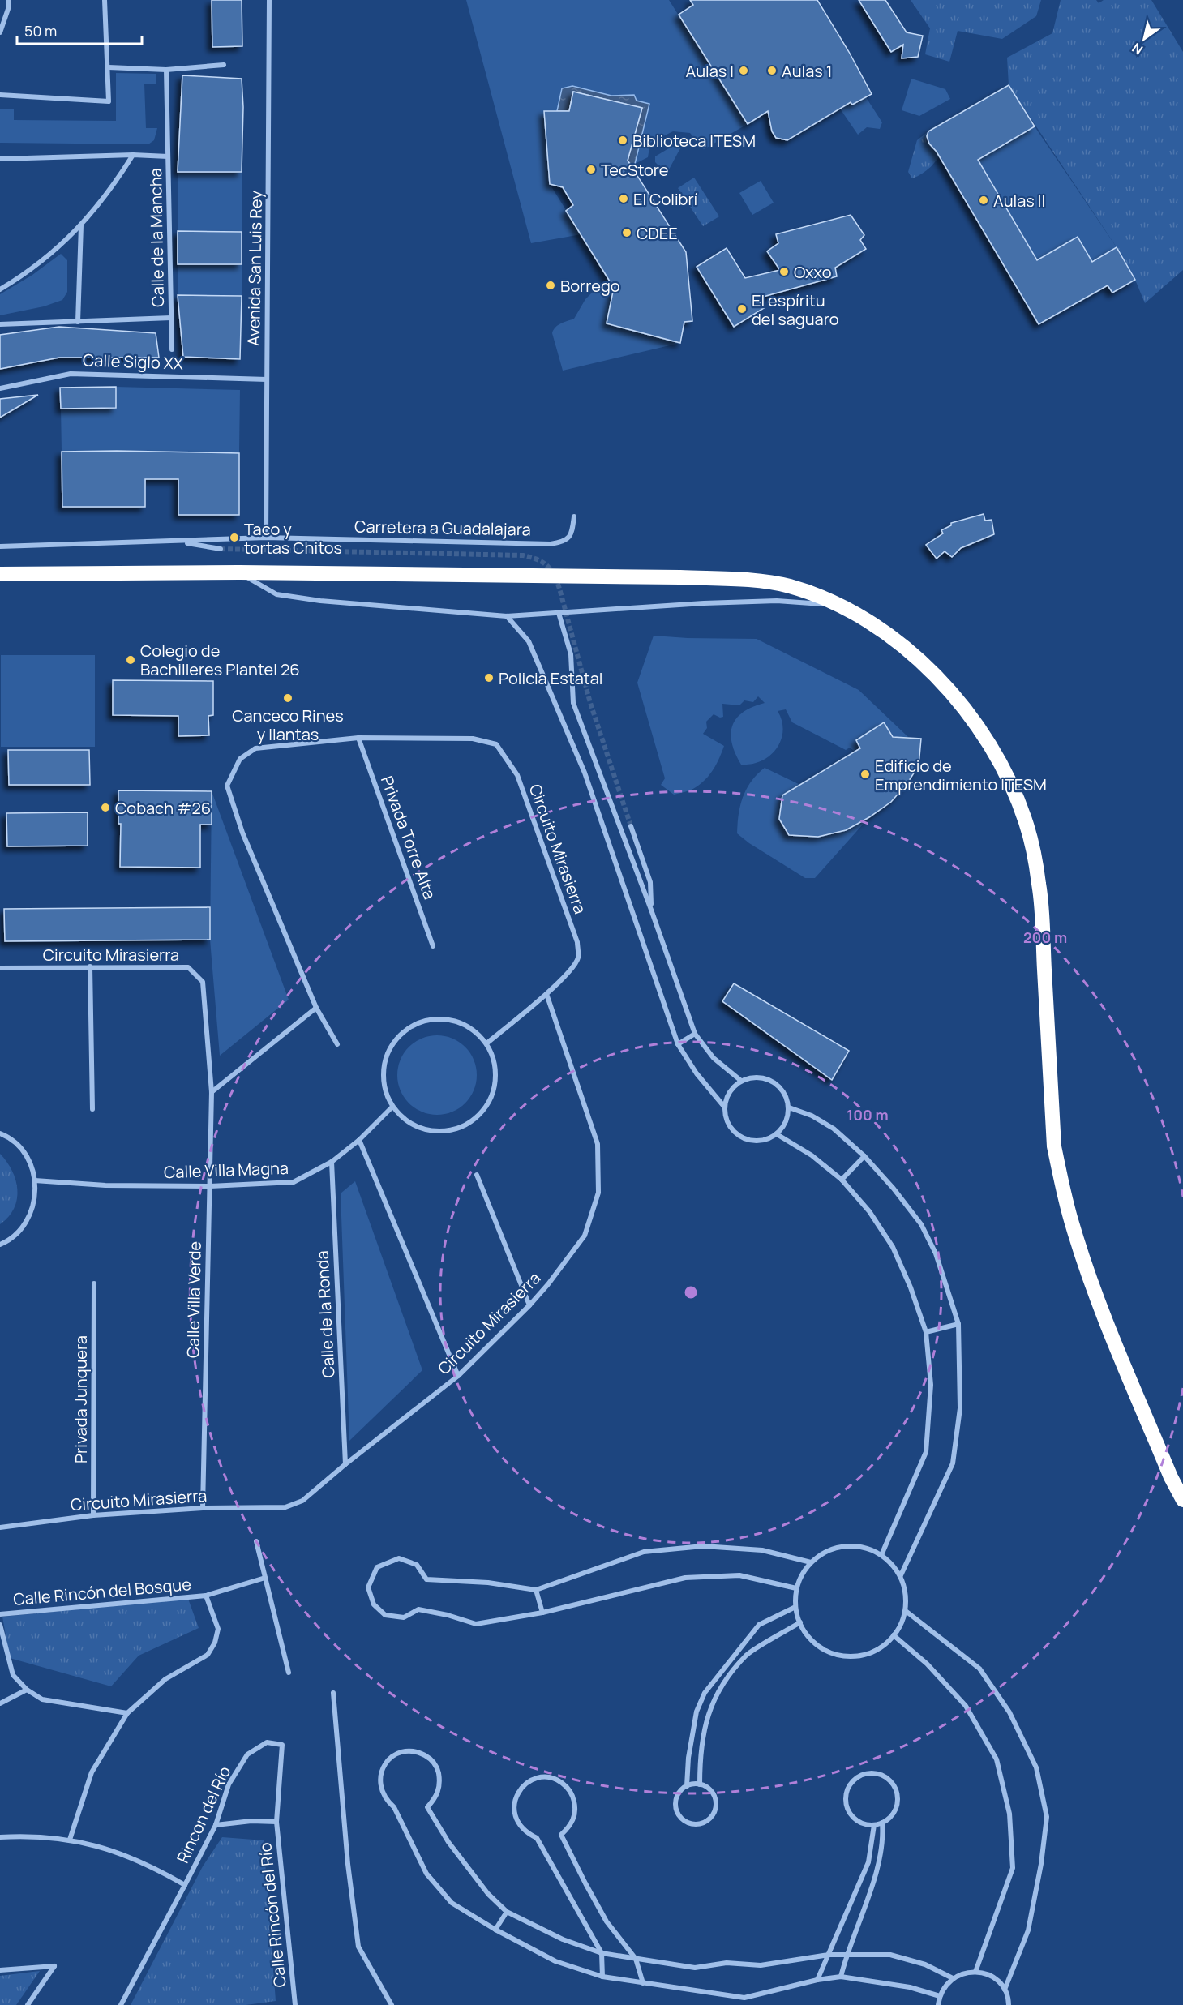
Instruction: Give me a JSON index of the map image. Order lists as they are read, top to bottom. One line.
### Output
{"streets":{"street":["Calle de la Mancha","Avenida San Luis Rey","Calle Siglo XX","Carretera a Guadalajara","Privada Torre Alta","Circuito Mirasierra","Calle Villa Magna","Calle Villa Verde","Calle de la Ronda","Privada Junquera","Calle Rincón del Bosque","Rincon del Río","Calle Rincón del Río"]},"crossings":[["Avenida San Luis Rey","Calle Siglo XX"],["Avenida San Luis Rey","Carretera a Guadalajara"],["Privada Torre Alta","Circuito Mirasierra"],["Circuito Mirasierra","Calle Villa Verde"],["Circuito Mirasierra","Calle de la Ronda"],["Circuito Mirasierra","Privada Junquera"],["Calle Villa Magna","Calle Villa Verde"],["Calle Villa Magna","Calle de la Ronda"],["Rincon del Río","Calle Rincón del Río"]],"places":["Aulas I","Aulas 1","Biblioteca ITESM","TecStore","El Colibrí","Aulas II","CDEE","Oxxo","Borrego","El espíritu del saguaro","Taco y tortas Chitos","Colegio de Bachilleres Plantel 26","Policia Estatal","Canceco Rines y llantas","Edificio de Emprendimiento ITESM","Cobach #26"],"scale_bar":"50 m","north":"bottom left","rings":["200 m","100 m"]}
